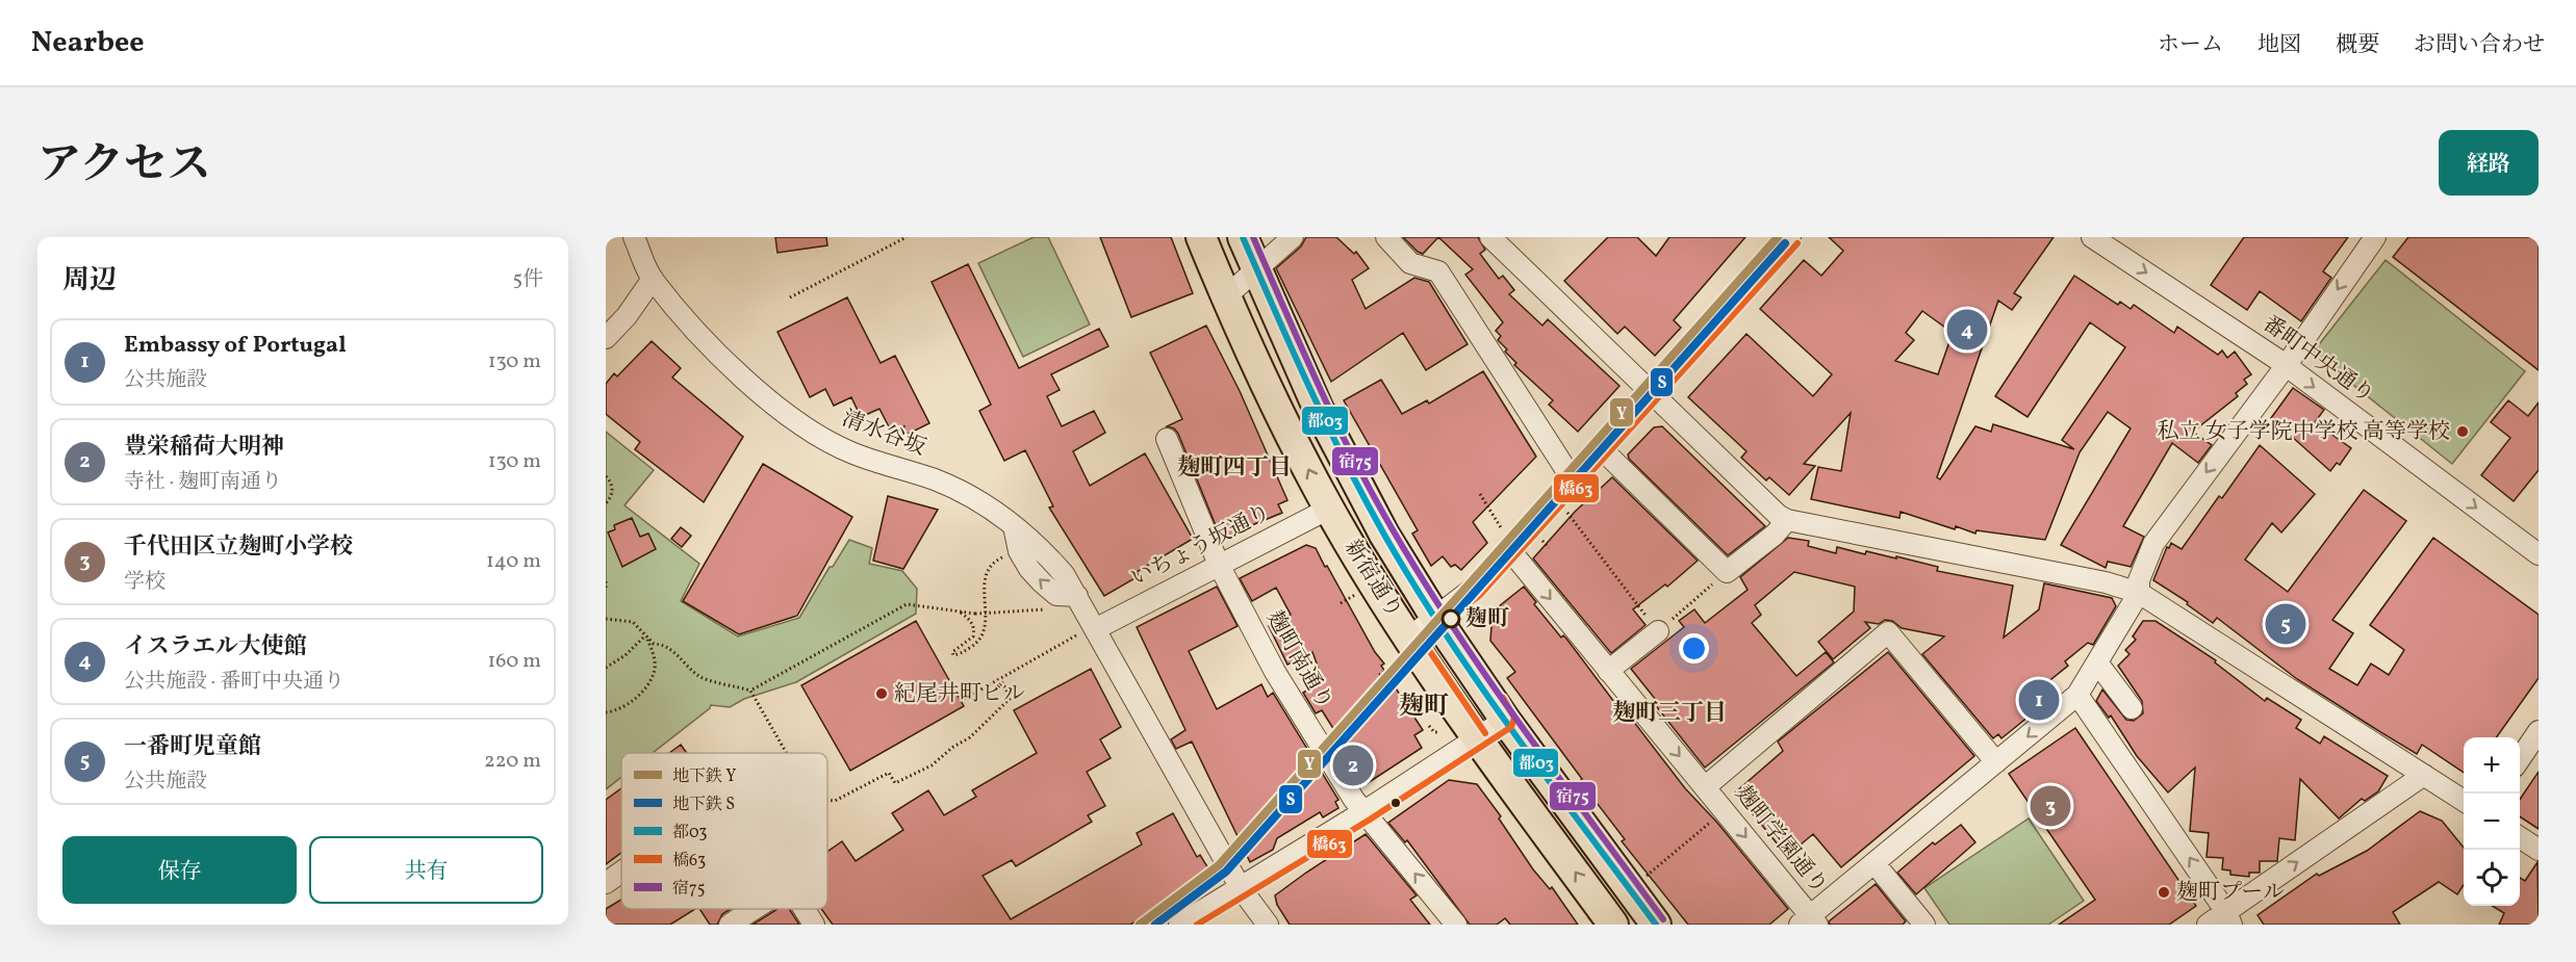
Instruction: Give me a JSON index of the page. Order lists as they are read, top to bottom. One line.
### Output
{"streets":{"highway":["新宿通り"],"street":["番町中央通り","清水谷坂","いちょう坂通り","麹町南通り","麹町学園通り"]},"crossings":[["清水谷坂","いちょう坂通り"],["いちょう坂通り","新宿通り"],["いちょう坂通り","麹町南通り"]],"one_way":["番町中央通り"],"districts":["麹町四丁目","麹町","麹町三丁目"],"places":["私立 女子学院中学校 高等学校","麹町","紀尾井町ビル","麹町プール"],"lines":["metro line Y","transit line 都03","transit line 宿75","metro line S","transit line 橋63"],"legend":["地下鉄 Y","地下鉄 S","都03","橋63","宿75"],"page":{"header":"Nearbee","nav":["ホーム","地図","概要","お問い合わせ"],"title":"アクセス","buttons":["経路",["保存","共有"]],"heading":["周辺","5件"],"pins":["4","5","1","2","3"],"list":[{"mark":"1","name":"Embassy of Portugal","note":"公共施設","value":"130 m"},{"mark":"2","name":"豊栄稲荷大明神","note":"寺社 · 麹町南通り","value":"130 m"},{"mark":"3","name":"千代田区立麹町小学校","note":"学校","value":"140 m"},{"mark":"4","name":"イスラエル大使館","note":"公共施設 · 番町中央通り","value":"160 m"},{"mark":"5","name":"一番町児童館","note":"公共施設","value":"220 m"}],"map_buttons":["+","−"]}}
